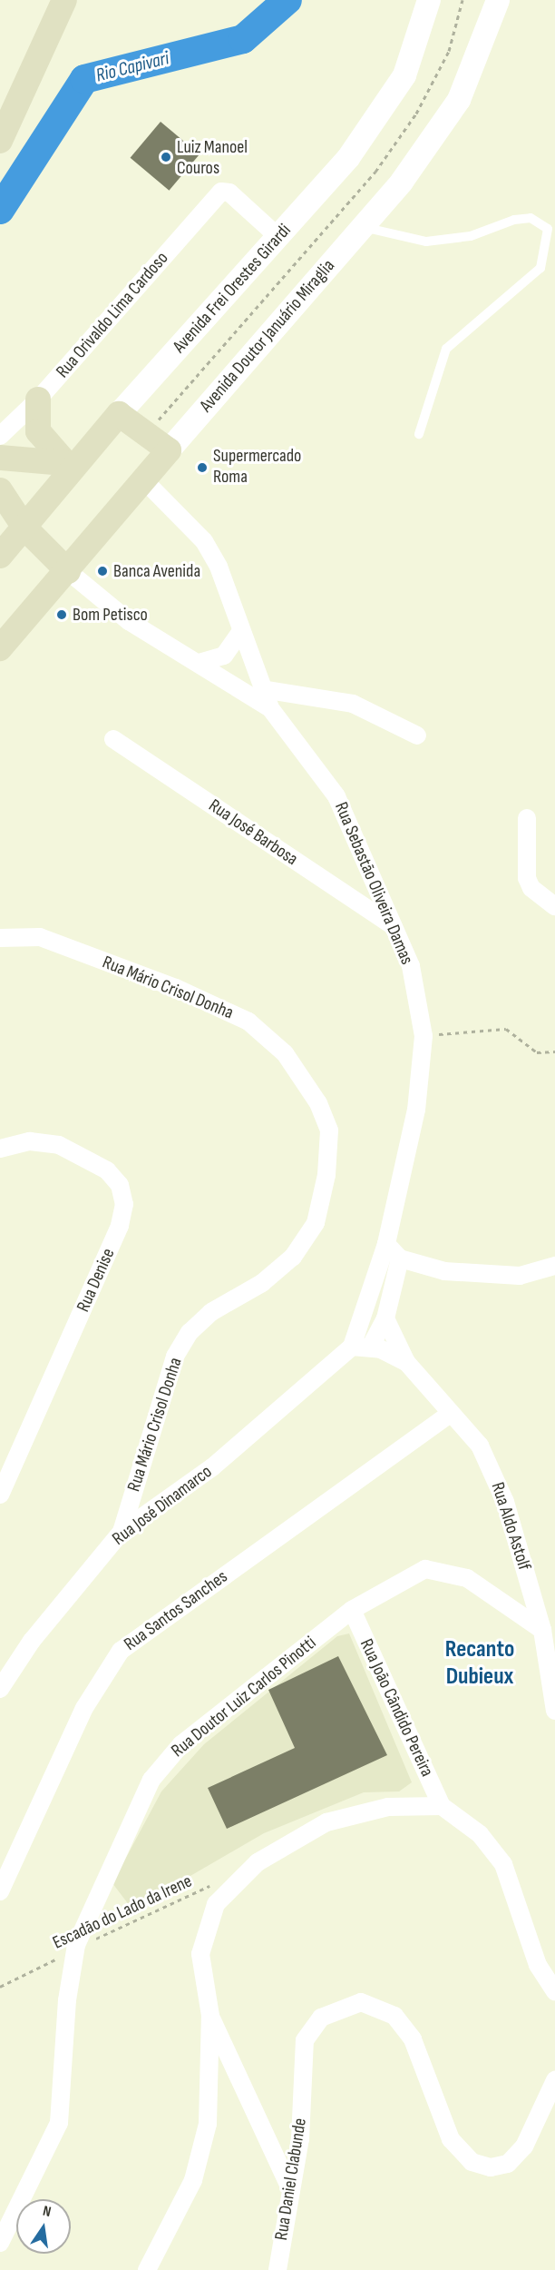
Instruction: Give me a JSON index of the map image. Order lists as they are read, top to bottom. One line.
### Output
{"streets":{"main road":["Avenida Frei Orestes Girardi","Avenida Doutor Januário Miraglia"],"street":["Rua Orivaldo Lima Cardoso","Rua José Barbosa","Rua Sebastão Oliveira Damas","Rua Mário Crisol Donha","Rua Denise","Rua José Dinamarco","Rua Aldo Astolf","Rua Santos Sanches","Rua Doutor Luiz Carlos Pinotti","Rua João Cândido Pereira","Rua Daniel Clabunde"],"path":["Escadão do Lado da Irene"]},"crossings":[["Avenida Frei Orestes Girardi","Rua Orivaldo Lima Cardoso"],["Avenida Doutor Januário Miraglia","Rua Sebastão Oliveira Damas"],["Rua José Barbosa","Rua Sebastão Oliveira Damas"],["Rua Sebastão Oliveira Damas","Rua José Dinamarco"],["Rua Sebastão Oliveira Damas","Rua Aldo Astolf"],["Rua Mário Crisol Donha","Rua José Dinamarco"],["Rua José Dinamarco","Rua Aldo Astolf"],["Rua Aldo Astolf","Rua Santos Sanches"],["Rua Aldo Astolf","Rua Doutor Luiz Carlos Pinotti"],["Rua Doutor Luiz Carlos Pinotti","Rua João Cândido Pereira"],["Rua Doutor Luiz Carlos Pinotti","Escadão do Lado da Irene"]],"districts":["Recanto Dubieux"],"water":["Rio Capivari"],"places":["Luiz Manoel Couros","Supermercado Roma","Banca Avenida","Bom Petisco"],"north":"top"}
